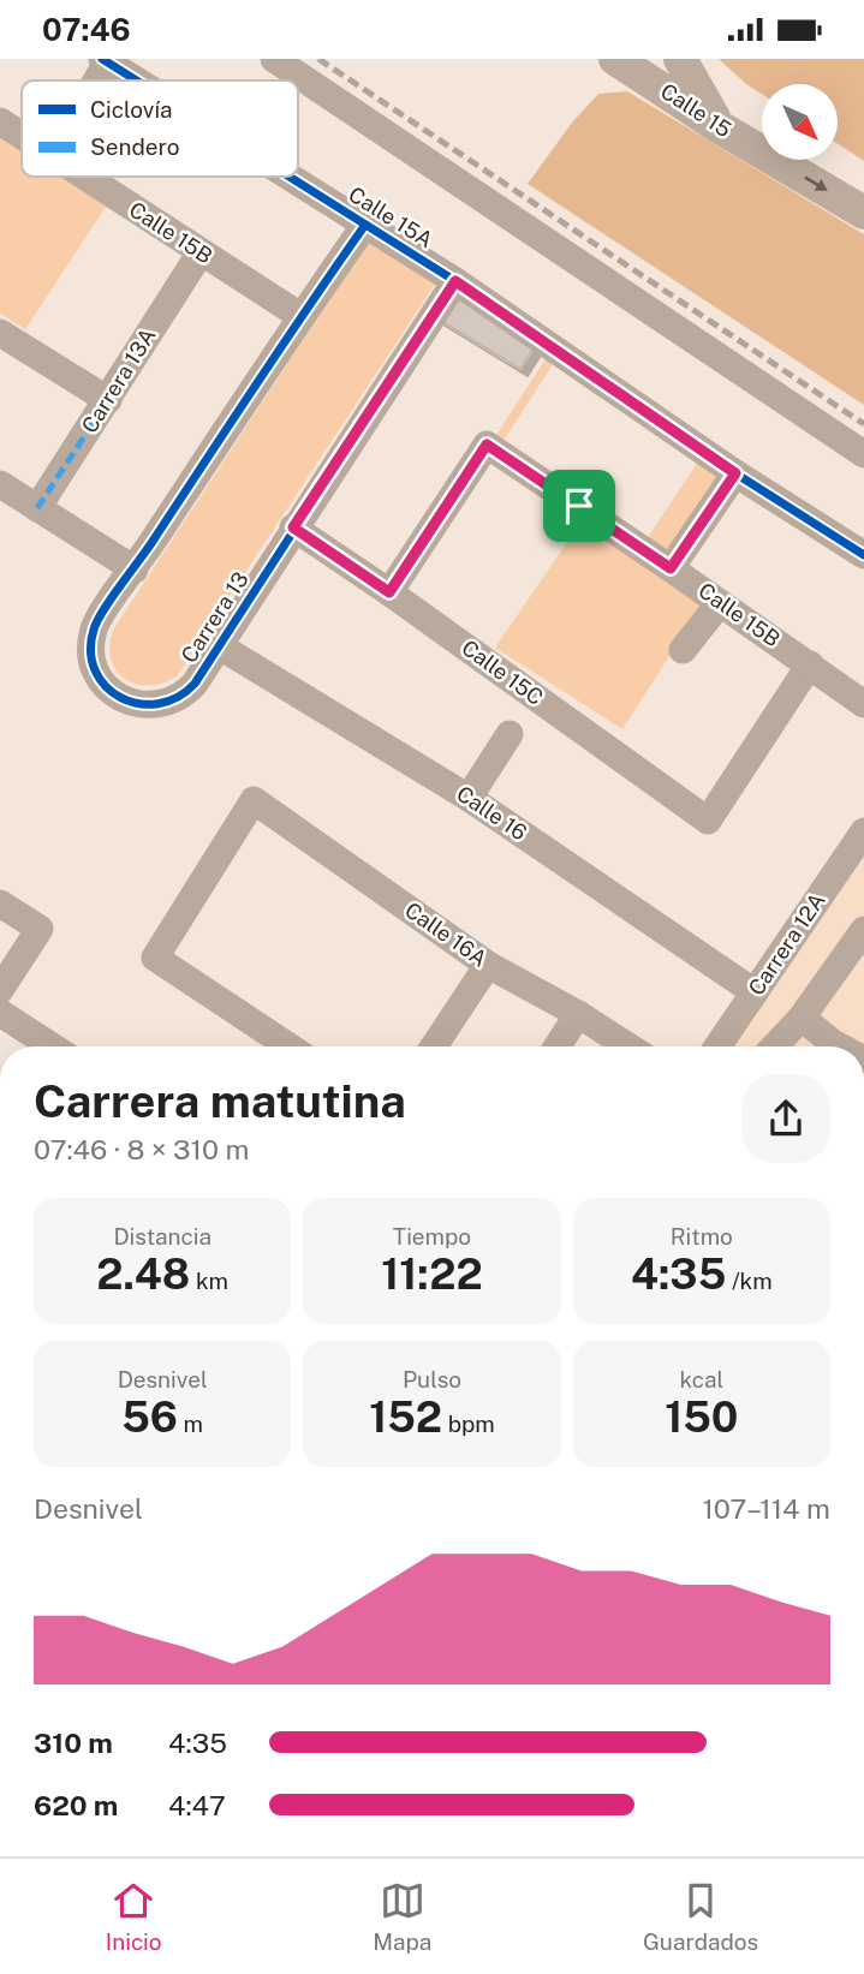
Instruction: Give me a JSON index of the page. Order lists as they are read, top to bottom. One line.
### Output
{"streets":{"main road":["Calle 15"],"street":["Calle 15A","Calle 15B","Carrera 13A","Carrera 13","Calle 15C","Calle 16","Calle 16A","Carrera 12A"]},"crossings":[["Calle 15A","Carrera 13"],["Calle 15B","Carrera 13A"],["Calle 15B","Carrera 13"],["Calle 15B","Calle 15C"],["Carrera 13","Calle 15C"],["Carrera 13","Calle 16"],["Calle 16","Carrera 12A"]],"one_way":["Calle 15"],"legend":["Ciclovía","Sendero"],"north":"bottom right","page":{"status":"07:46","heading":["Carrera matutina","07:46 · 8 × 310 m"],"stats":[["Distancia","2.48 km"],["Tiempo","11:22"],["Ritmo","4:35 /km"],["Desnivel","56 m"],["Pulso","152 bpm"],["kcal","150"]],"chart":["Desnivel","107–114 m"],"list":[{"name":"310 m","note":"4:35"},{"name":"620 m","note":"4:47"}],"tabs":["Inicio","Mapa","Guardados"]}}
